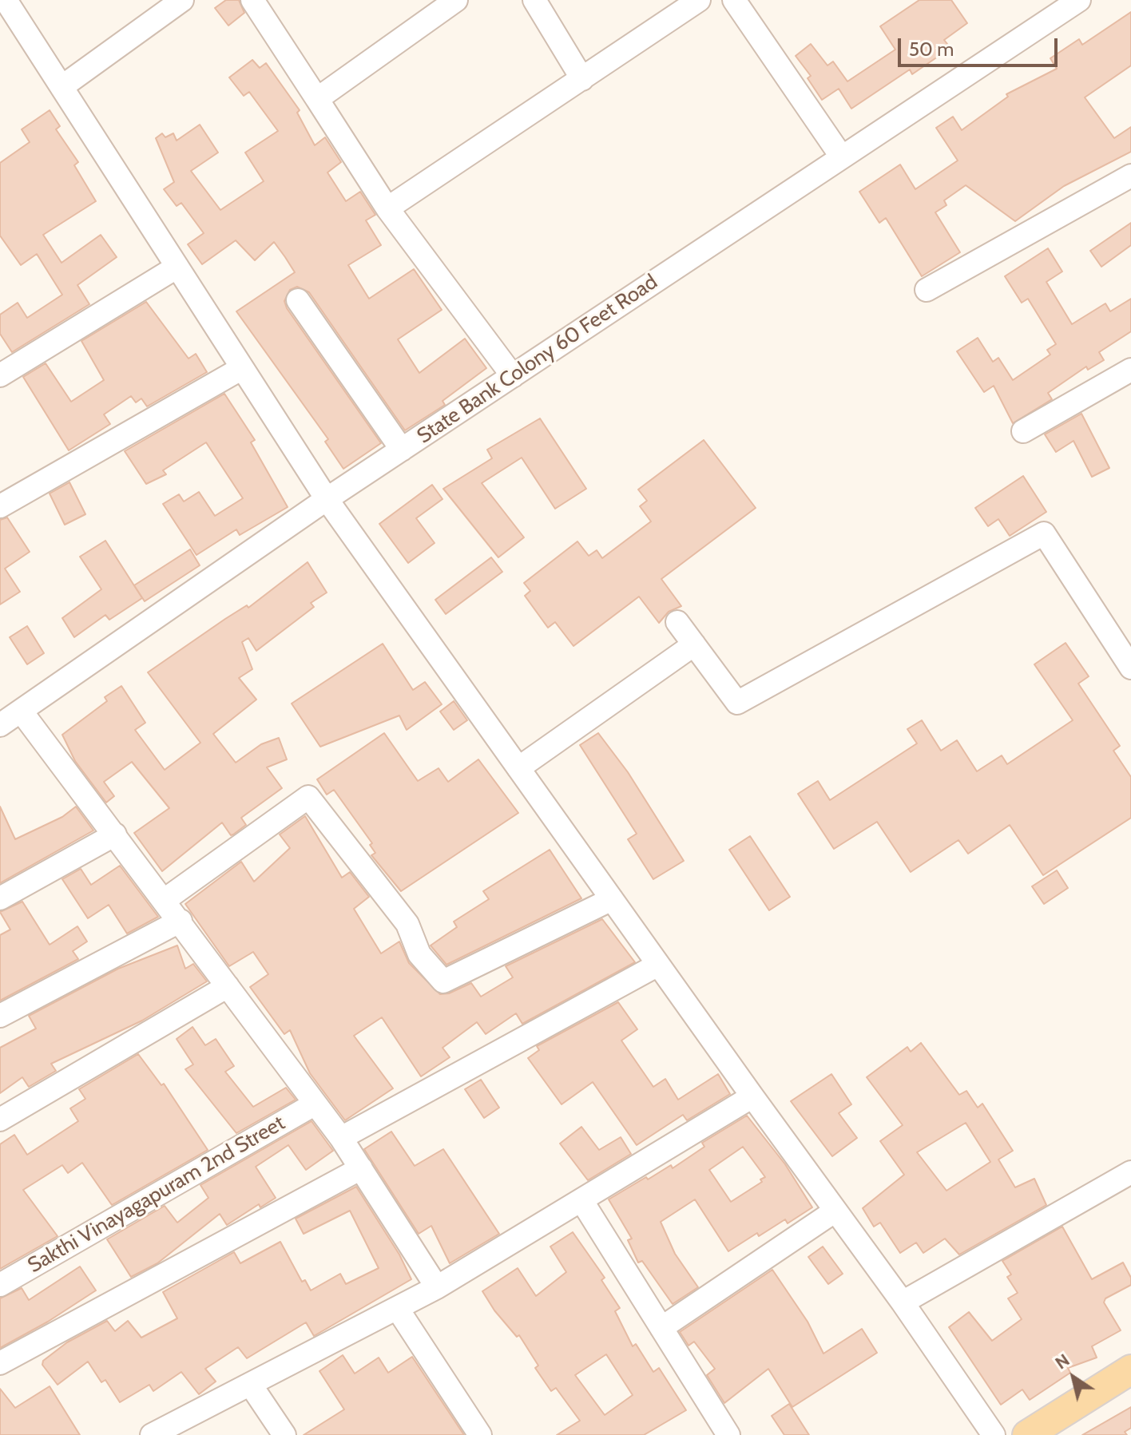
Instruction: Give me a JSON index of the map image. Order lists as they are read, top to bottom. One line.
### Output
{"streets":{"street":["State Bank Colony 60 Feet Road","Sakthi Vinayagapuram 2nd Street"]},"scale_bar":"50 m","north":"top left"}
